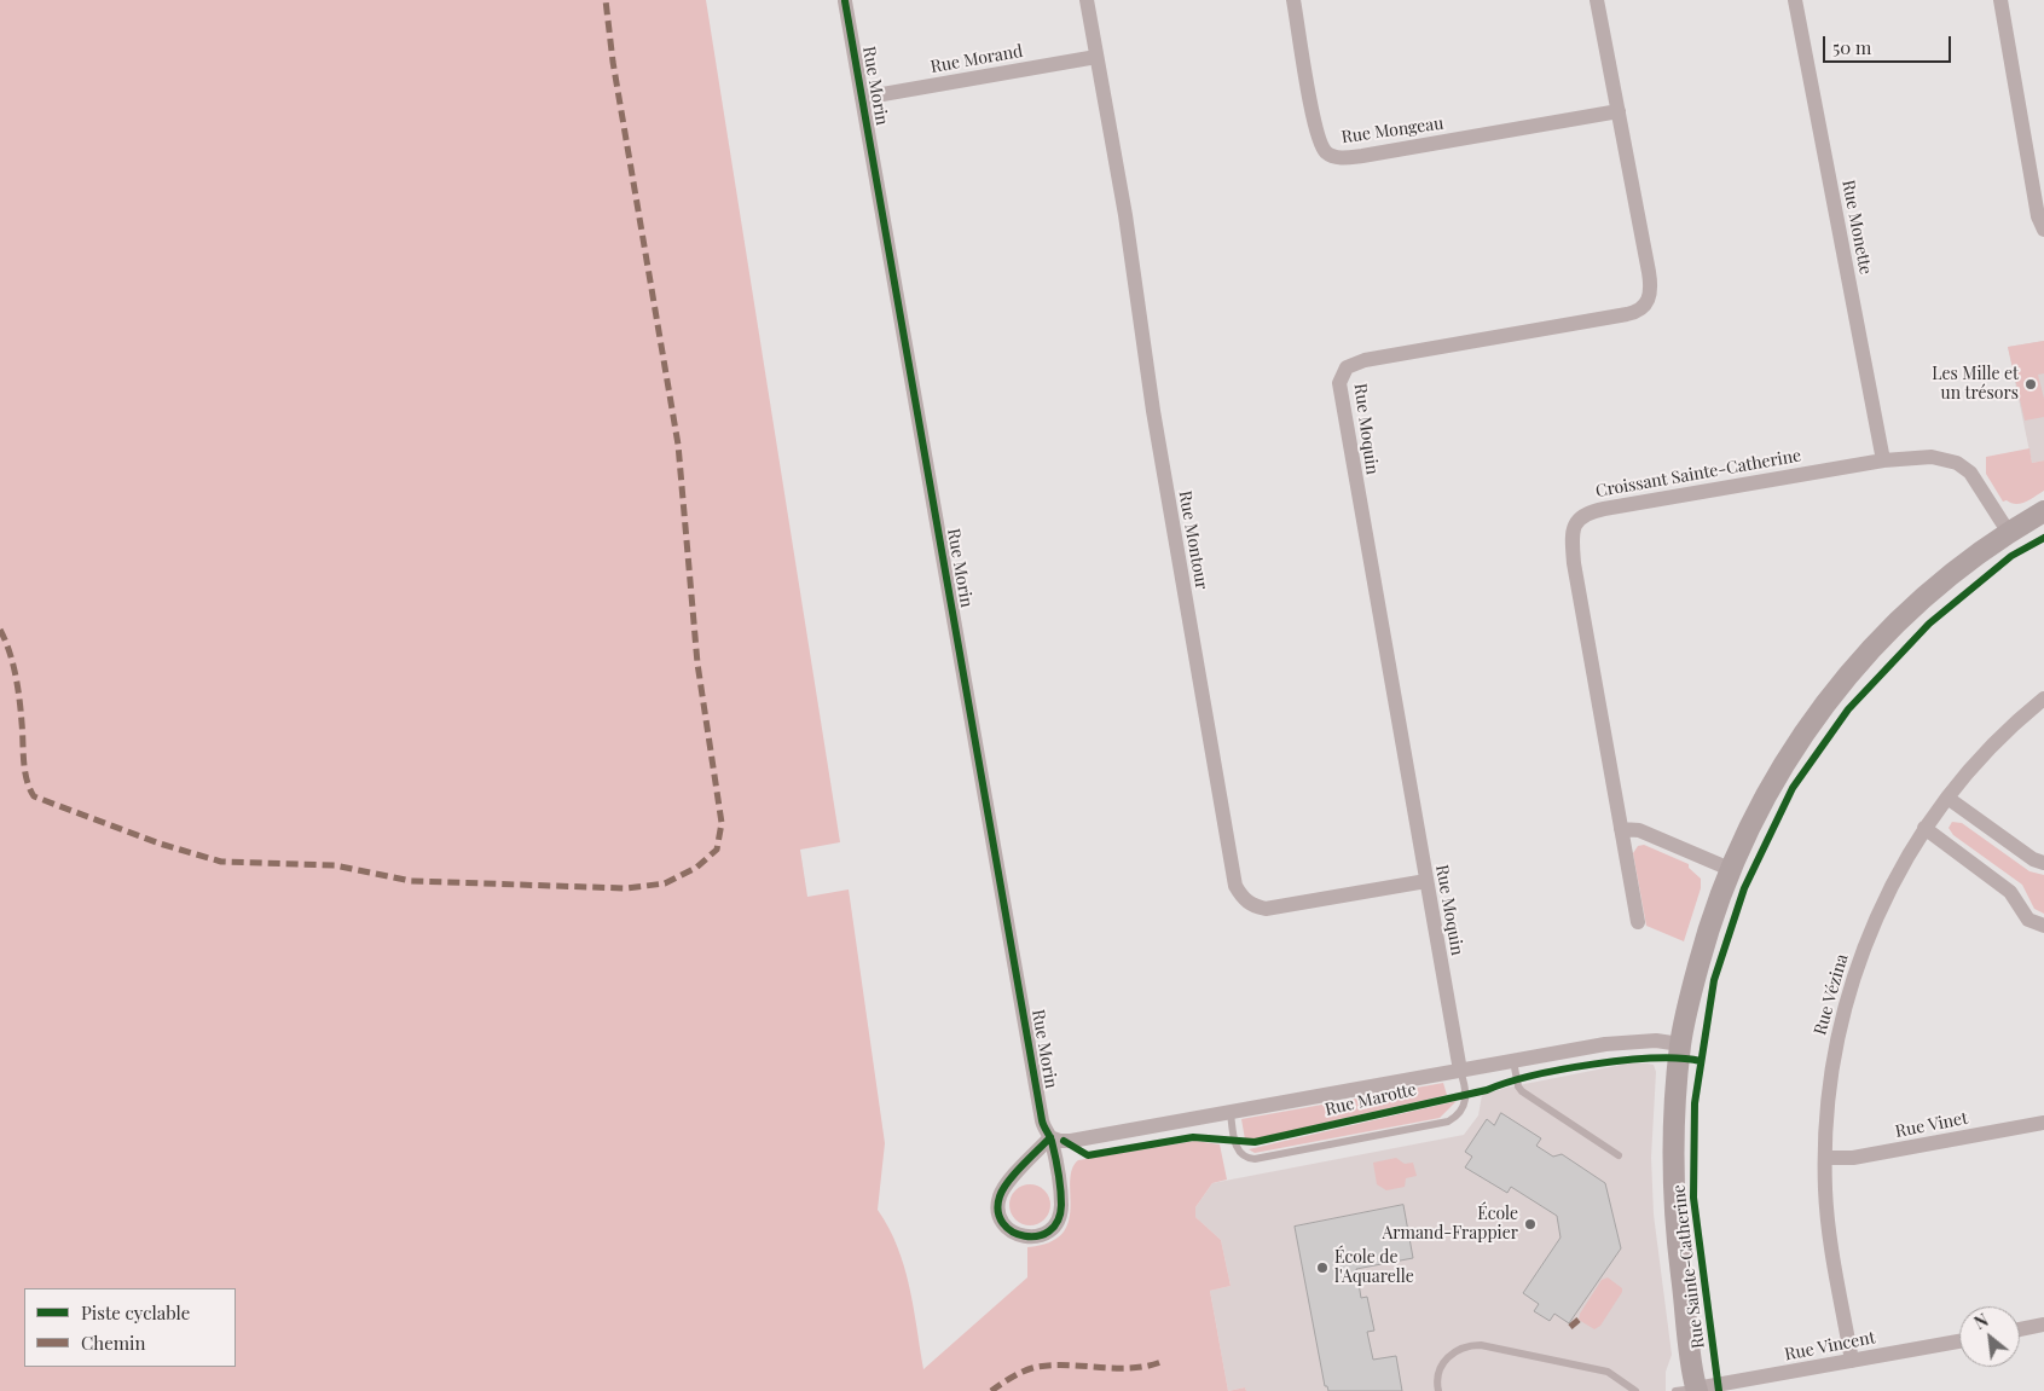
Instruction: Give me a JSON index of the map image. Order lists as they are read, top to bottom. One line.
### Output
{"streets":{"street":["Rue Morand","Rue Morin","Rue Mongeau","Rue Monette","Rue Moquin","Croissant Sainte-Catherine","Rue Montour","Rue Vézina","Rue Marotte","Rue Vinet","Rue Sainte-Catherine","Rue Vincent"]},"crossings":[["Rue Morand","Rue Morin"],["Rue Morand","Rue Montour"],["Rue Morin","Rue Marotte"],["Rue Mongeau","Rue Moquin"],["Rue Monette","Croissant Sainte-Catherine"],["Rue Moquin","Rue Montour"],["Rue Moquin","Rue Marotte"],["Croissant Sainte-Catherine","Rue Sainte-Catherine"],["Rue Vézina","Rue Vinet"],["Rue Vézina","Rue Vincent"],["Rue Marotte","Rue Sainte-Catherine"],["Rue Sainte-Catherine","Rue Vincent"]],"places":["Les Mille et un trésors","École Armand-Frappier","École de l'Aquarelle"],"legend":["Piste cyclable","Chemin"],"scale_bar":"50 m","north":"top left"}
